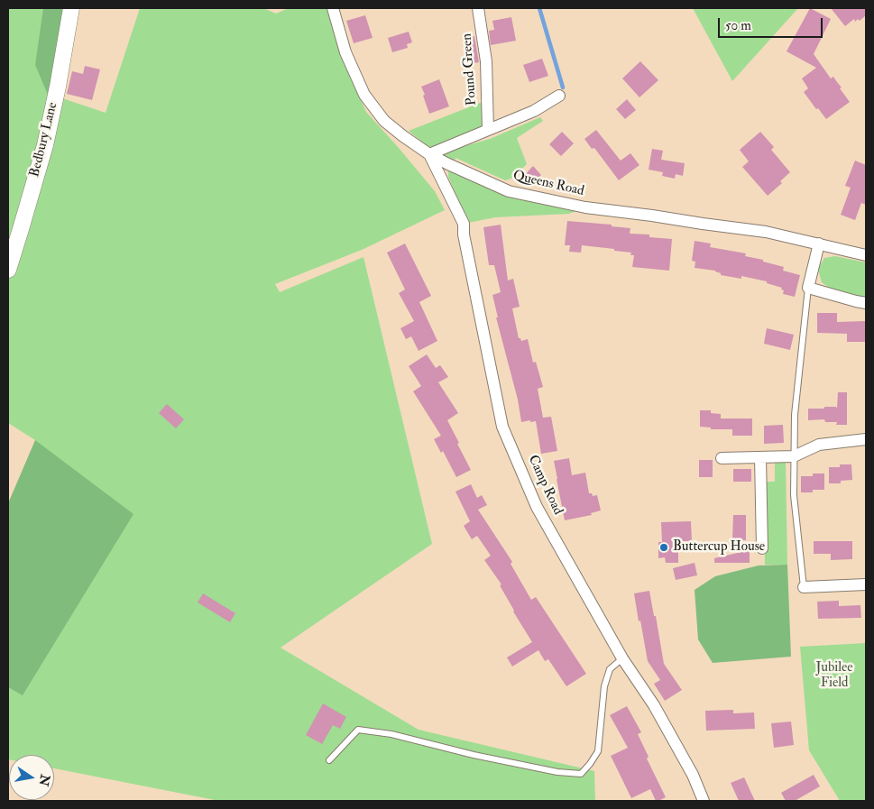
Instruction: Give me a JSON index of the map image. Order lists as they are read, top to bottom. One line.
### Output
{"streets":{"street":["Pound Green","Bedbury Lane","Queens Road","Camp Road"]},"crossings":[["Queens Road","Camp Road"]],"parks":["Jubilee Field"],"places":["Buttercup House"],"scale_bar":"50 m","north":"right"}
